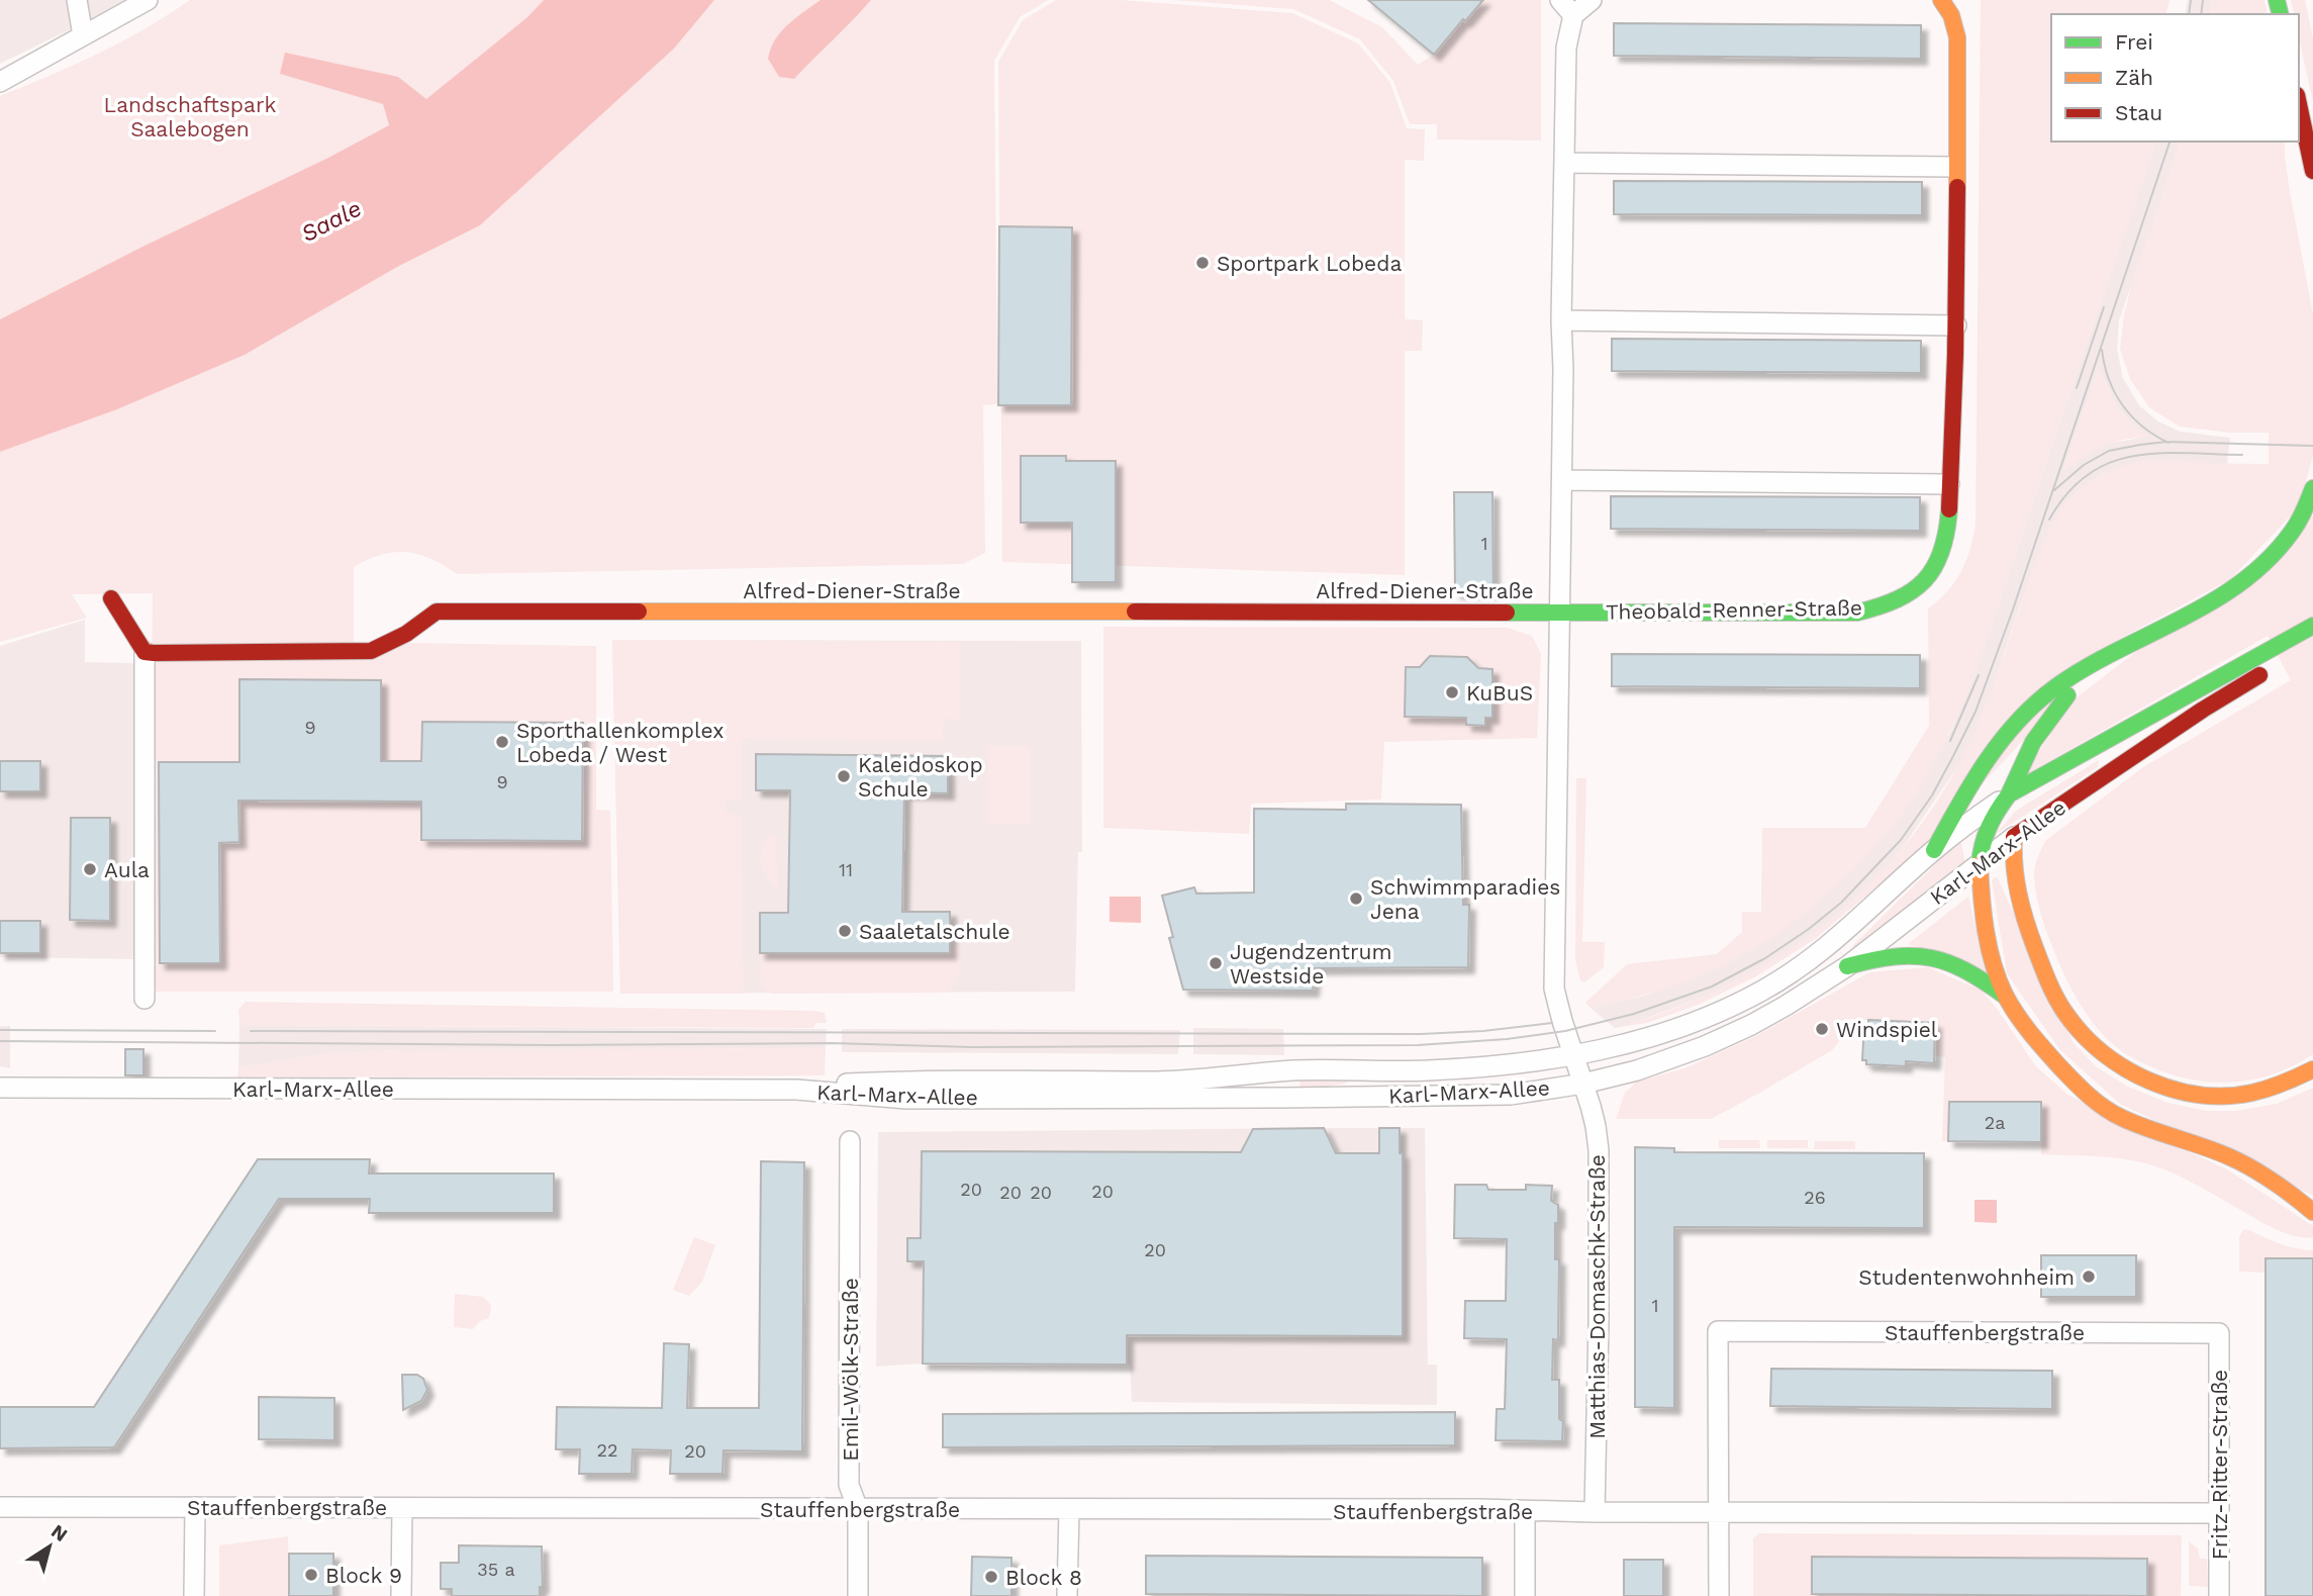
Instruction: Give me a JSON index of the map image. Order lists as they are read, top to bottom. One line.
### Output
{"streets":{"main road":["Alfred-Diener-Straße","Theobald-Renner-Straße","Karl-Marx-Allee"],"street":["Matthias-Domaschk-Straße","Stauffenbergstraße","Emil-Wölk-Straße","Fritz-Ritter-Straße"]},"crossings":[["Alfred-Diener-Straße","Theobald-Renner-Straße"],["Karl-Marx-Allee","Matthias-Domaschk-Straße"],["Matthias-Domaschk-Straße","Stauffenbergstraße"],["Stauffenbergstraße","Emil-Wölk-Straße"],["Stauffenbergstraße","Fritz-Ritter-Straße"]],"water":["Saale"],"parks":["Landschaftspark Saalebogen"],"places":["Sportpark Lobeda","KuBuS","Sporthallenkomplex Lobeda / West","Kaleidoskop Schule","Aula","Schwimmparadies Jena","Saaletalschule","Jugendzentrum Westside","Windspiel","Studentenwohnheim","Block 9","Block 8"],"house_numbers":["1","9","9","11","2a","20","20","20","20","26","20","1","22","20","35 a"],"legend":["Frei","Zäh","Stau"],"north":"top right"}
